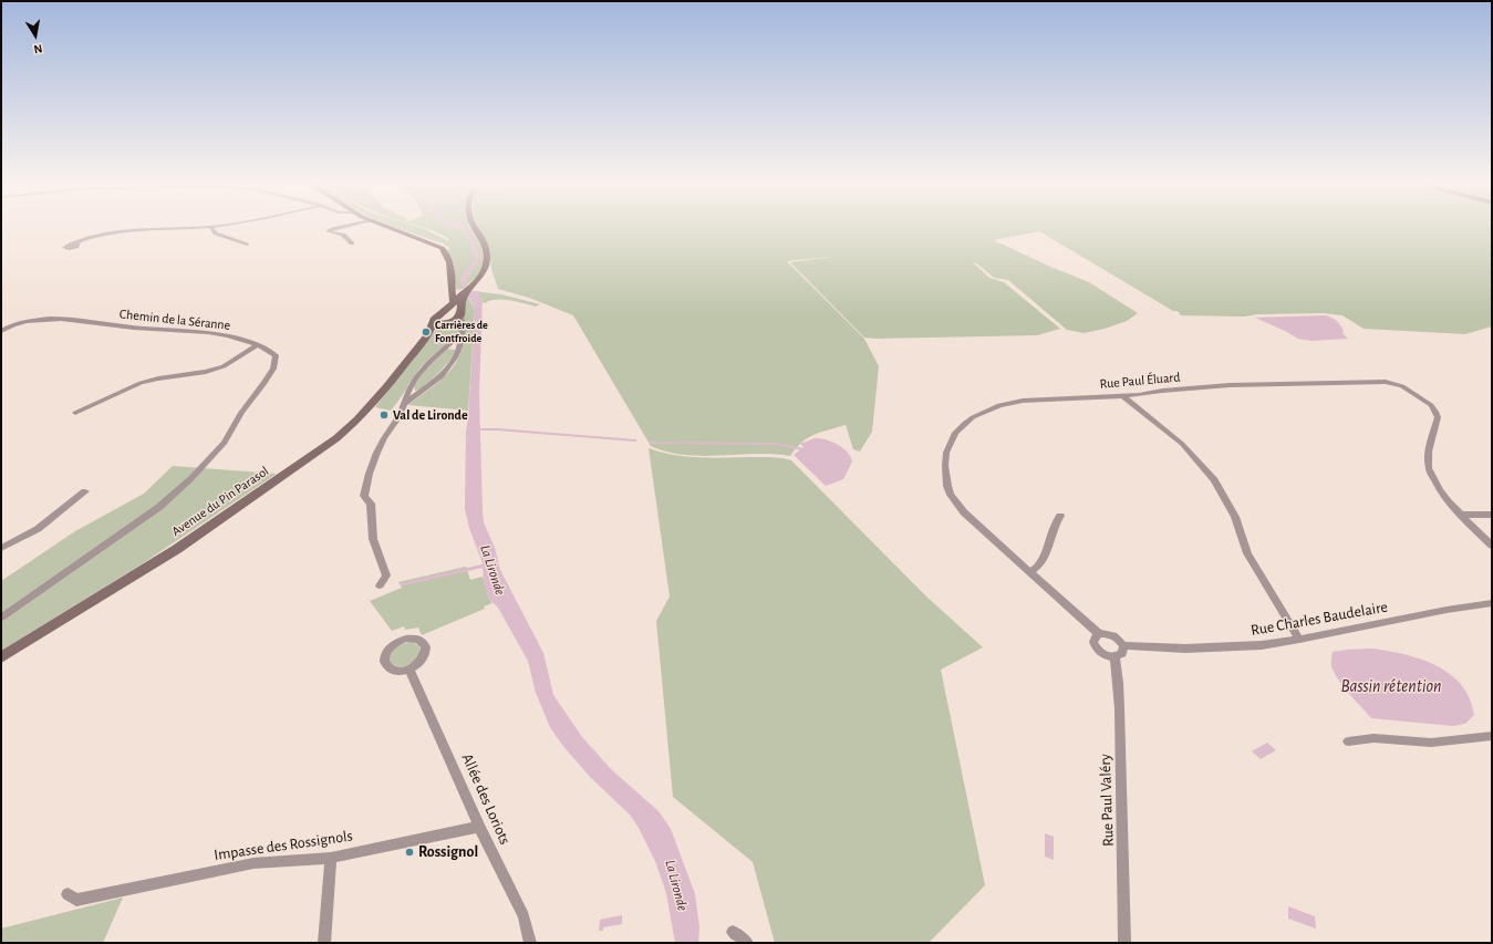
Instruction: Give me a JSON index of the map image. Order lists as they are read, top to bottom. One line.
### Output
{"streets":{"street":["Chemin de la Séranne","Rue Paul Éluard","Avenue du Pin Parasol","Rue Charles Baudelaire","Allée des Loriots","Rue Paul Valéry","Impasse des Rossignols"]},"crossings":[["Rue Paul Éluard","Rue Charles Baudelaire"],["Rue Paul Éluard","Rue Paul Valéry"],["Rue Charles Baudelaire","Rue Paul Valéry"],["Allée des Loriots","Impasse des Rossignols"]],"water":["La Lironde","Bassin rétention"],"places":["Carrières de Fontfroide","Val de Lironde","Rossignol"],"north":"bottom"}
